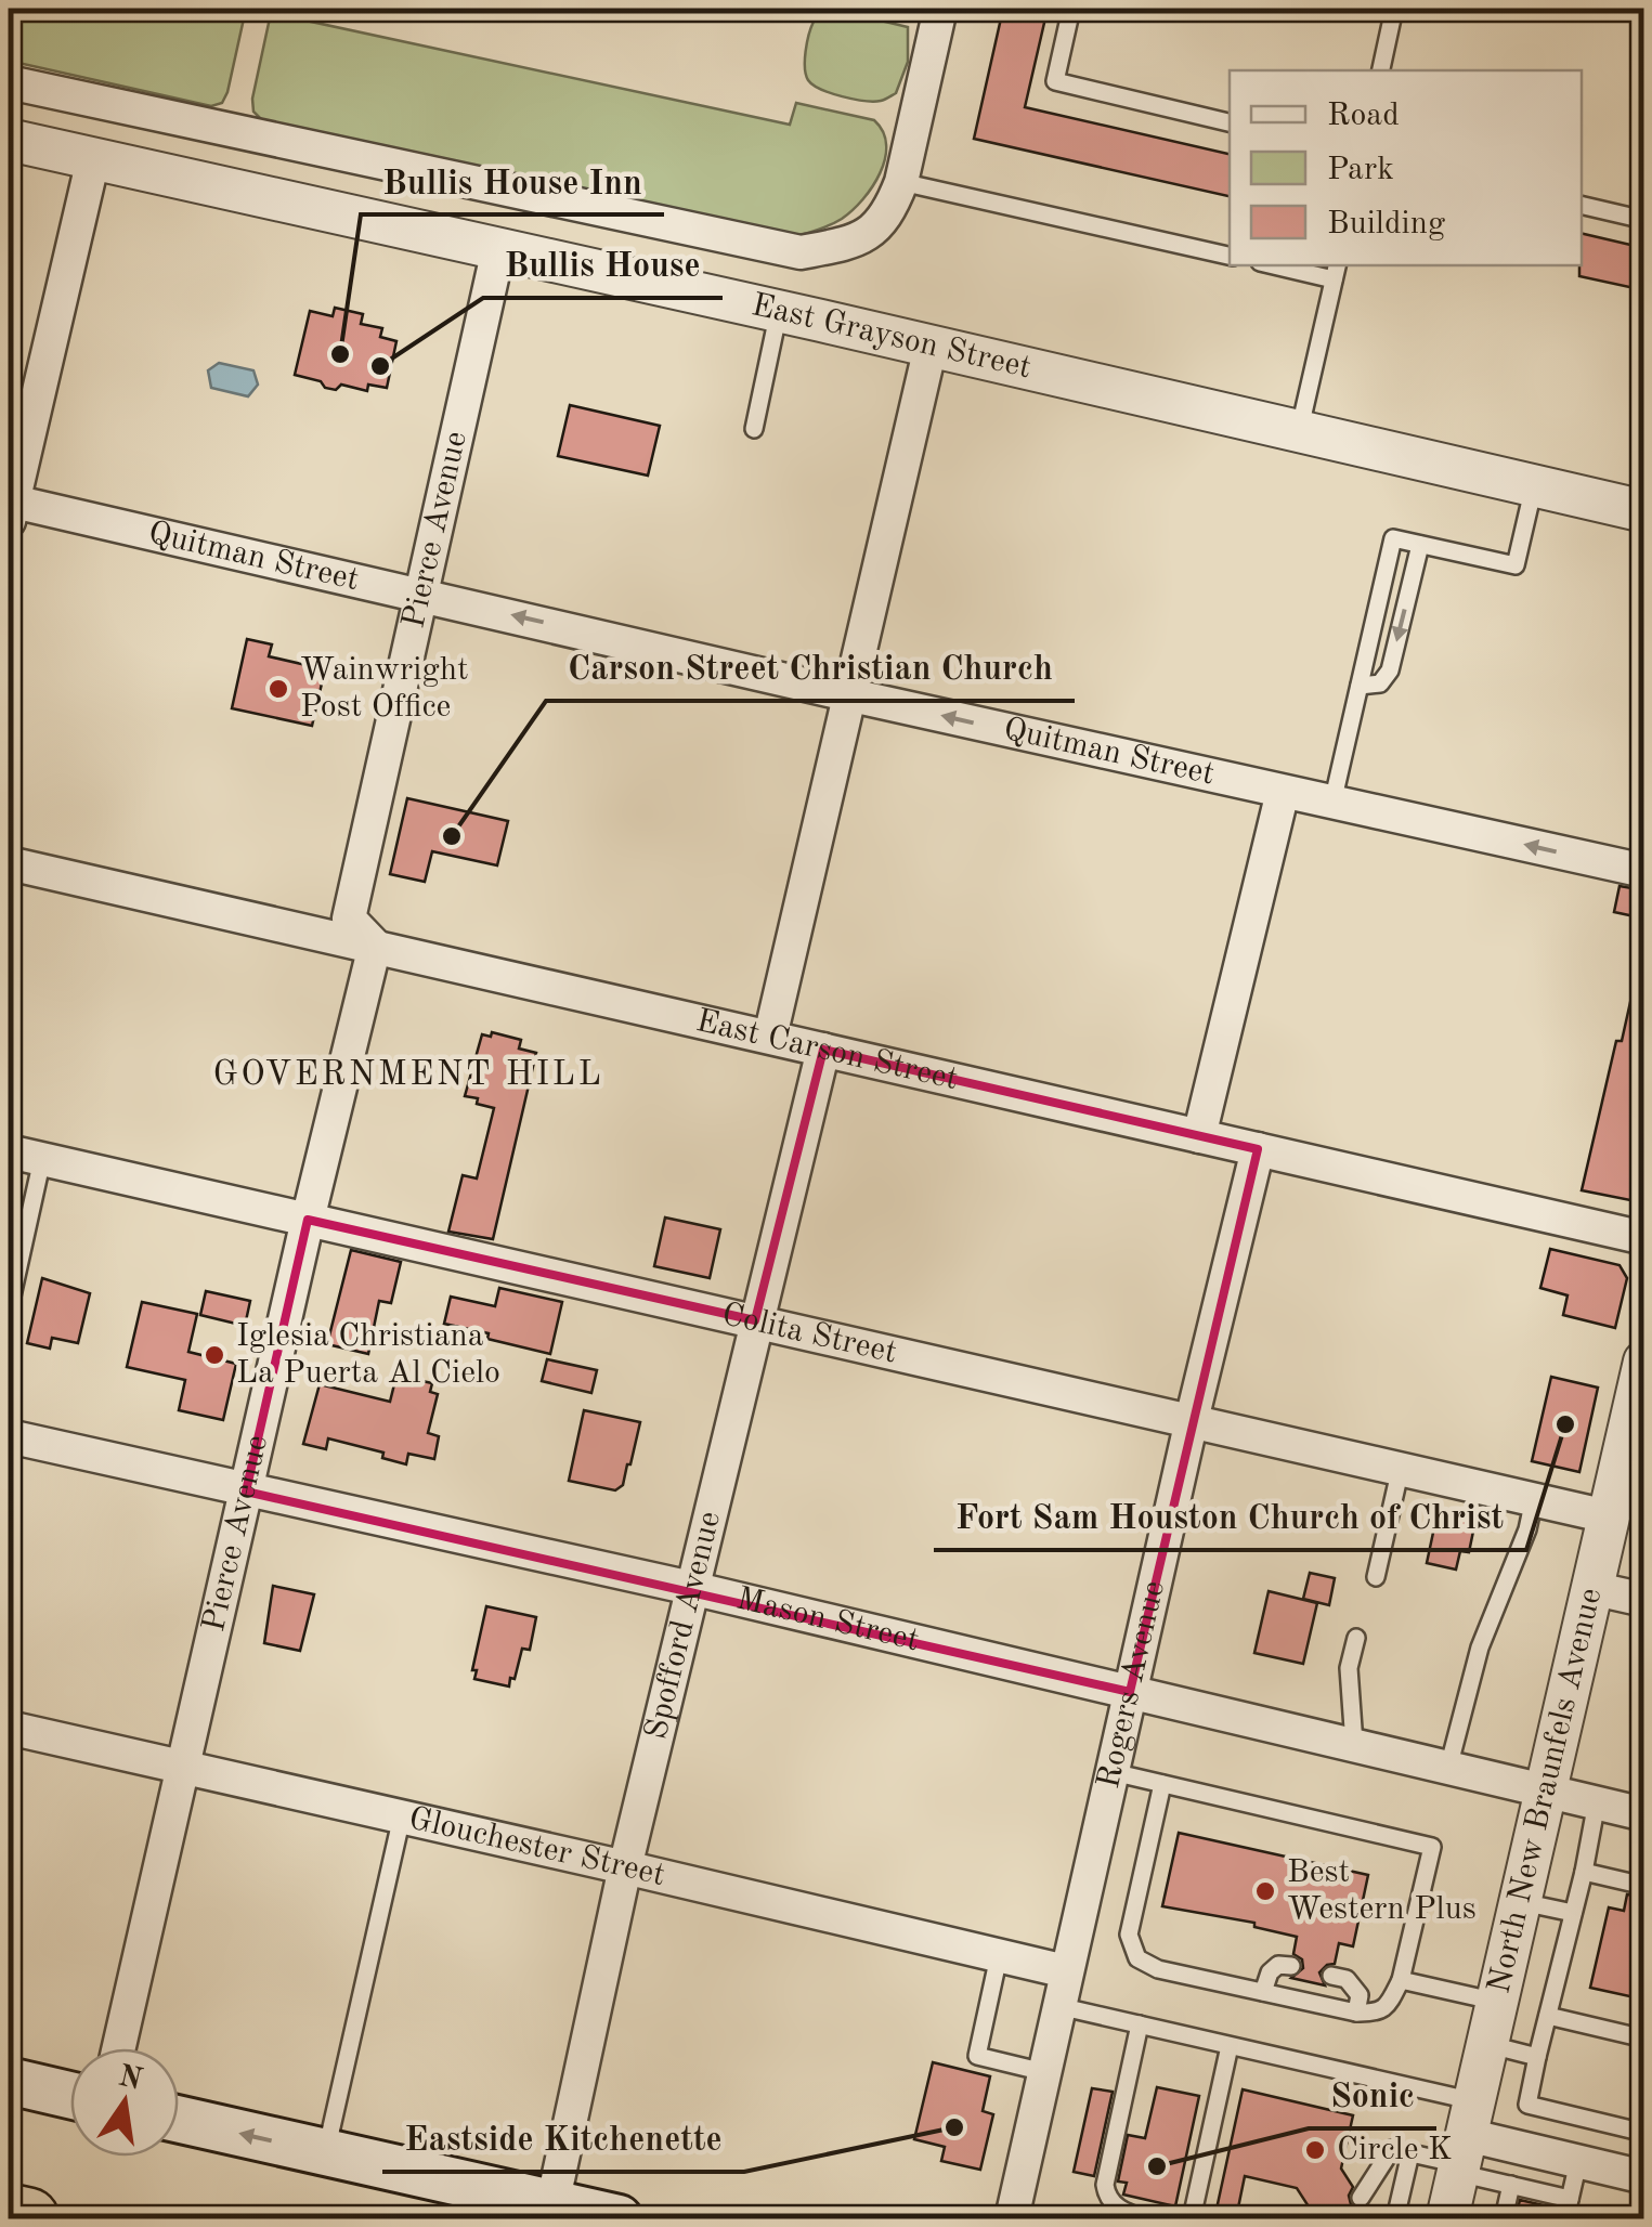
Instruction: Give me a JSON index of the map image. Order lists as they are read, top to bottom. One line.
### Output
{"streets":{"street":["East Grayson Street","Pierce Avenue","Quitman Street","East Carson Street","Colita Street","Mason Street","Spofford Avenue","Rogers Avenue","North New Braunfels Avenue","Glouchester Street"]},"crossings":[["East Grayson Street","Pierce Avenue"],["Pierce Avenue","Quitman Street"],["Pierce Avenue","East Carson Street"],["Pierce Avenue","Colita Street"],["Pierce Avenue","Mason Street"],["Pierce Avenue","Glouchester Street"],["East Carson Street","Spofford Avenue"],["East Carson Street","Rogers Avenue"],["Colita Street","Spofford Avenue"],["Colita Street","Rogers Avenue"],["Colita Street","North New Braunfels Avenue"],["Mason Street","Spofford Avenue"],["Mason Street","Rogers Avenue"],["Mason Street","North New Braunfels Avenue"],["Spofford Avenue","Glouchester Street"],["Rogers Avenue","Glouchester Street"]],"one_way":["Quitman Street"],"districts":["GOVERNMENT HILL"],"places":["Bullis House Inn","Bullis House","Wainwright Post Office","Carson Street Christian Church","Iglesia Christiana La Puerta Al Cielo","Fort Sam Houston Church of Christ","Best Western Plus","Eastside Kitchenette","Circle K","Sonic"],"legend":["Road","Park","Building"],"north":"top"}
